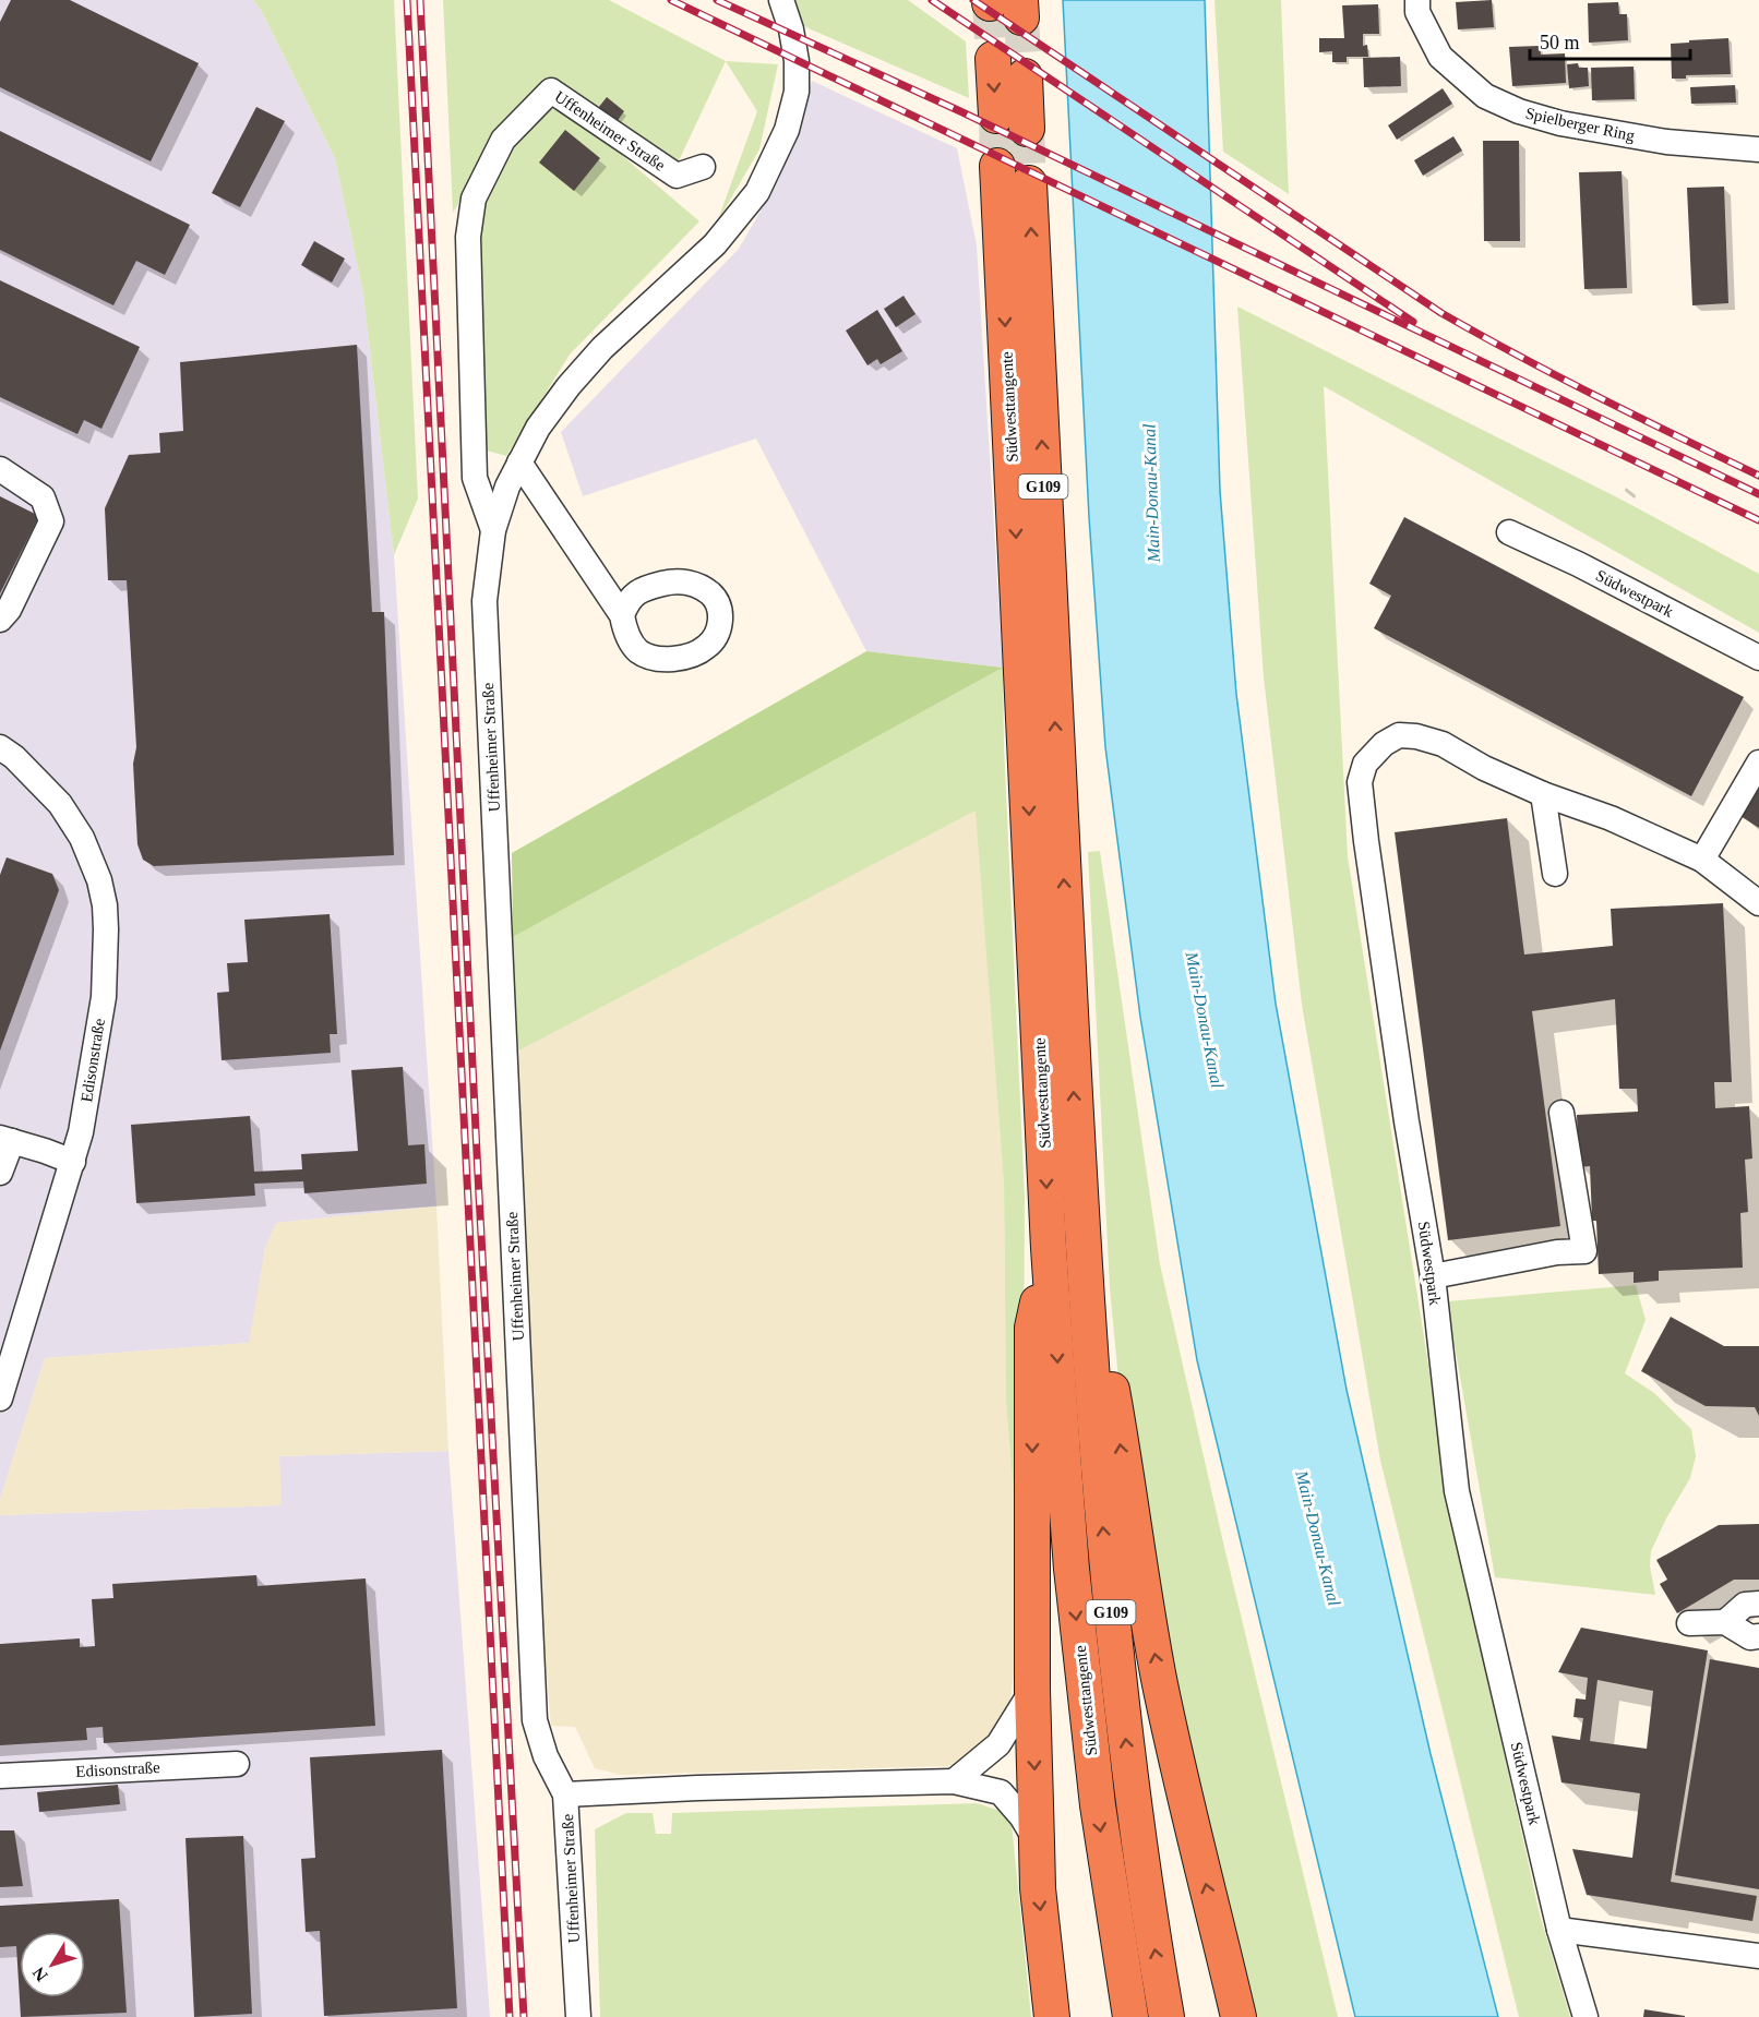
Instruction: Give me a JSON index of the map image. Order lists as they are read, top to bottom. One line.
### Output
{"streets":{"highway":["Südwesttangente","G109"],"street":["Spielberger Ring","Uffenheimer Straße","Südwestpark","Edisonstraße"]},"water":["Main-Donau-Kanal"],"scale_bar":"50 m","north":"bottom left"}
